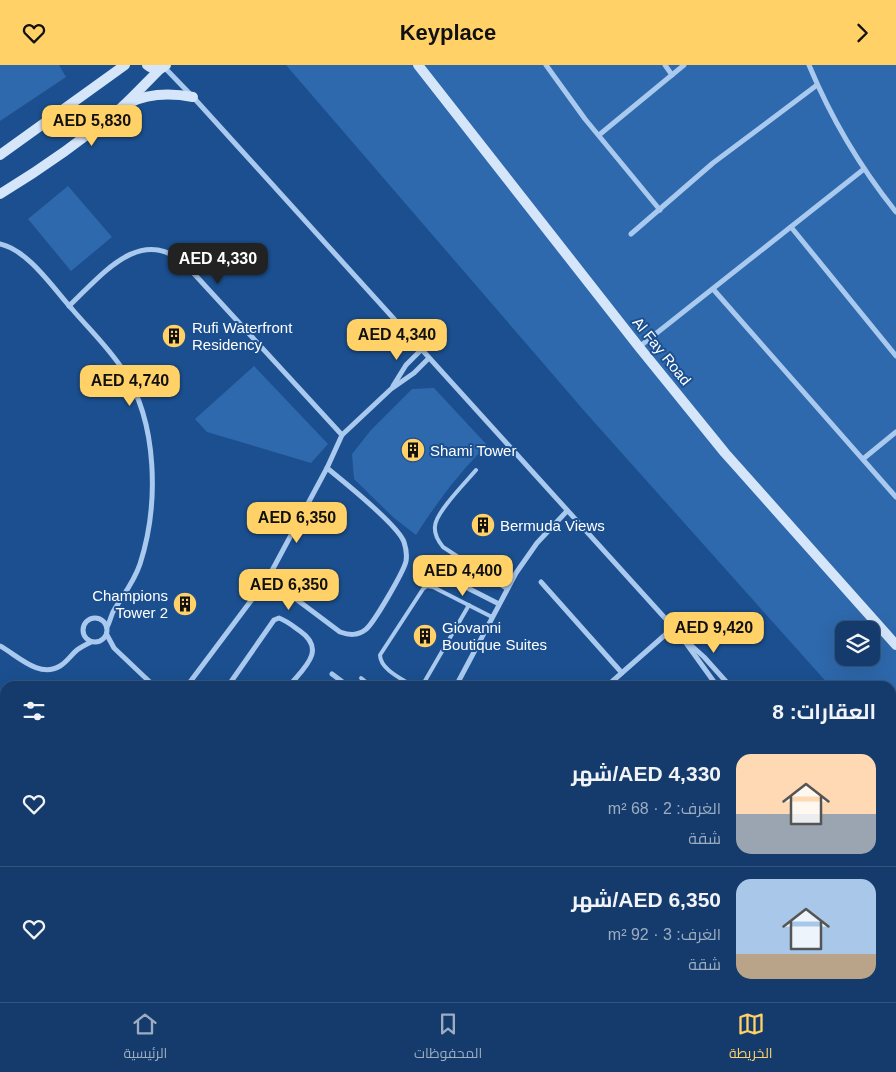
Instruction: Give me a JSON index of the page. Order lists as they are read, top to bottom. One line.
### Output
{"streets":{"street":["Al Fay Road"]},"places":{"building":["Rufi Waterfront Residency","Shami Tower","Bermuda Views","Champions Tower 2","Giovanni Boutique Suites"]},"page":{"header":"Keyplace","price":["AED 5,830","AED 4,330","AED 4,340","AED 4,740","AED 6,350","AED 4,400","AED 6,350","AED 9,420"],"heading":"العقارات: 8","list":[{"name":"AED 4,330/شهر","note":"الغرف: 2 · 68 m² · شقة"},{"name":"AED 6,350/شهر","note":"الغرف: 3 · 92 m² · شقة"}],"tabs":["الخريطة","المحفوظات","الرئيسية"]}}
